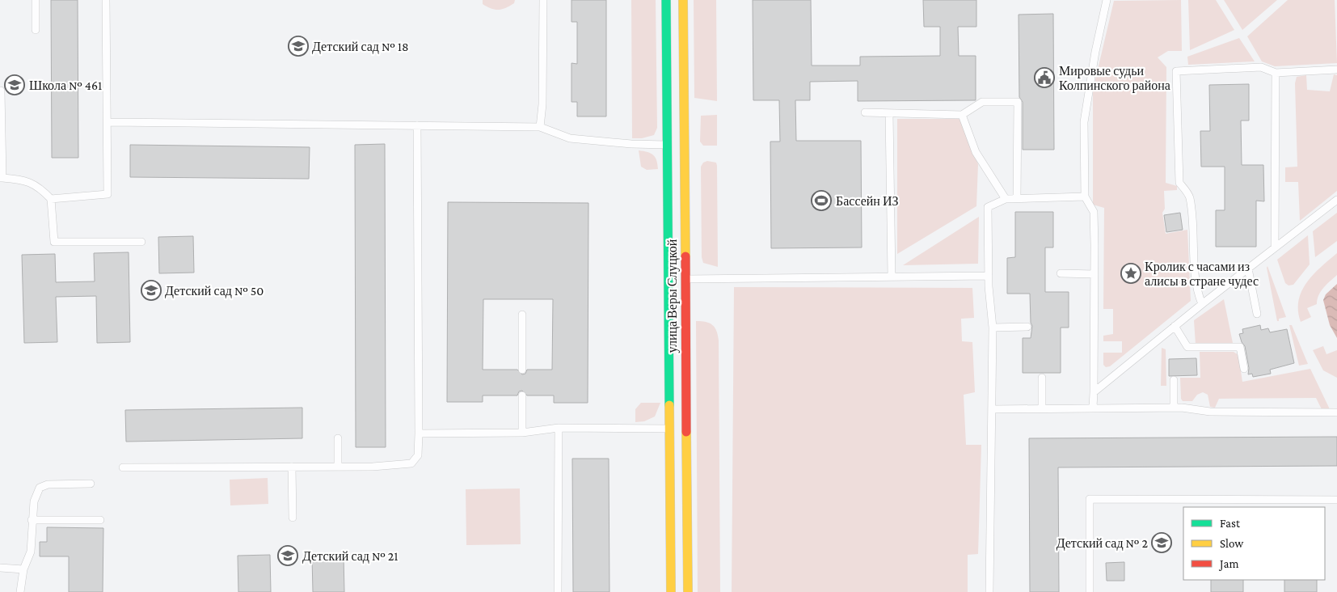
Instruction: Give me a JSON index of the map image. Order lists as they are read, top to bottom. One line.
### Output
{"streets":{"street":["улица Веры Слуцкой"]},"places":{"school or university":["Детский сад № 18","Школа № 461","Детский сад № 50","Детский сад № 2","Детский сад № 21"],"public building":["Мировые судьи Колпинского района"],"sports":["Бассейн ИЗ"],"place":["Кролик с часами из алисы в стране чудес"]},"legend":["Fast","Slow","Jam"]}
